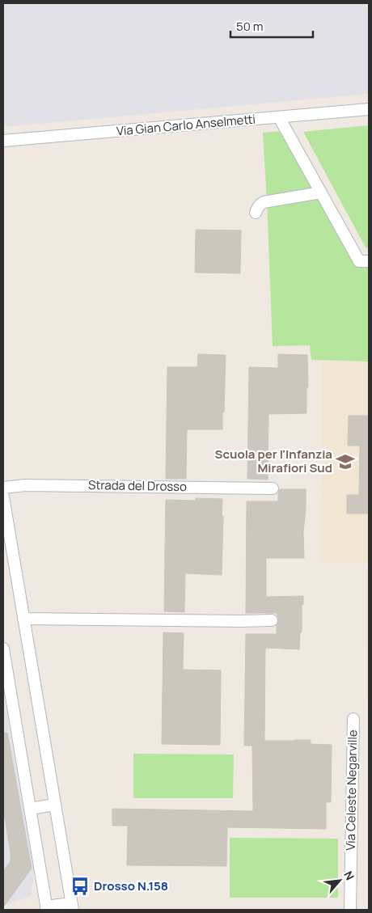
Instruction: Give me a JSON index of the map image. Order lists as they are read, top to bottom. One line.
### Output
{"streets":{"street":["Via Gian Carlo Anselmetti","Strada del Drosso","Via Celeste Negarville"]},"places":{"school or university":["Scuola per l'Infanzia Mirafiori Sud"],"bus stop":["Drosso N.158"]},"scale_bar":"50 m","north":"top right"}
